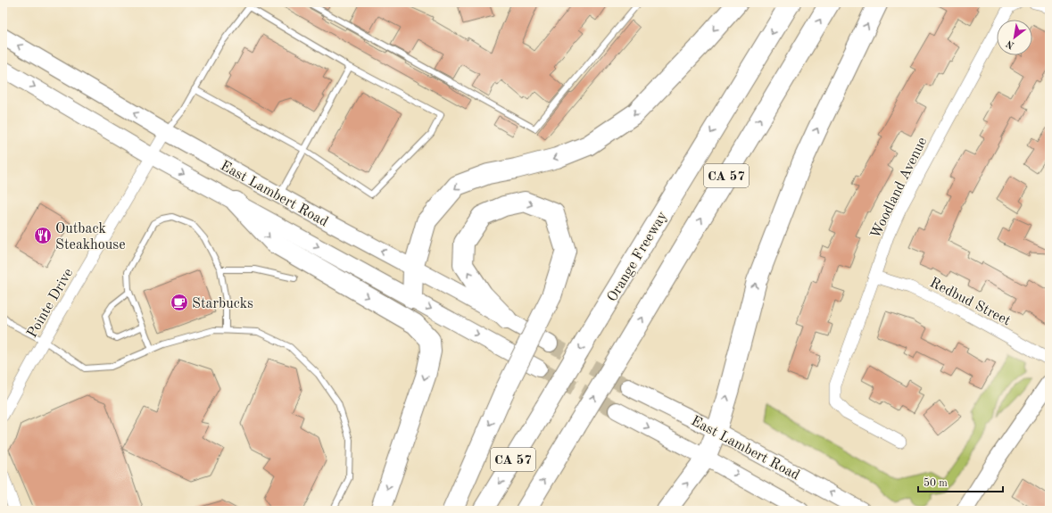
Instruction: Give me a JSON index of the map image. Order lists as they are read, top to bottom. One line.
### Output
{"streets":{"highway":["CA 57","Orange Freeway"],"main road":["East Lambert Road"],"street":["Woodland Avenue","Redbud Street","Pointe Drive"]},"crossings":[["Woodland Avenue","Redbud Street"],["East Lambert Road","Pointe Drive"]],"places":{"restaurant":["Outback Steakhouse"],"cafe":["Starbucks"]},"scale_bar":"50 m","north":"bottom left"}
